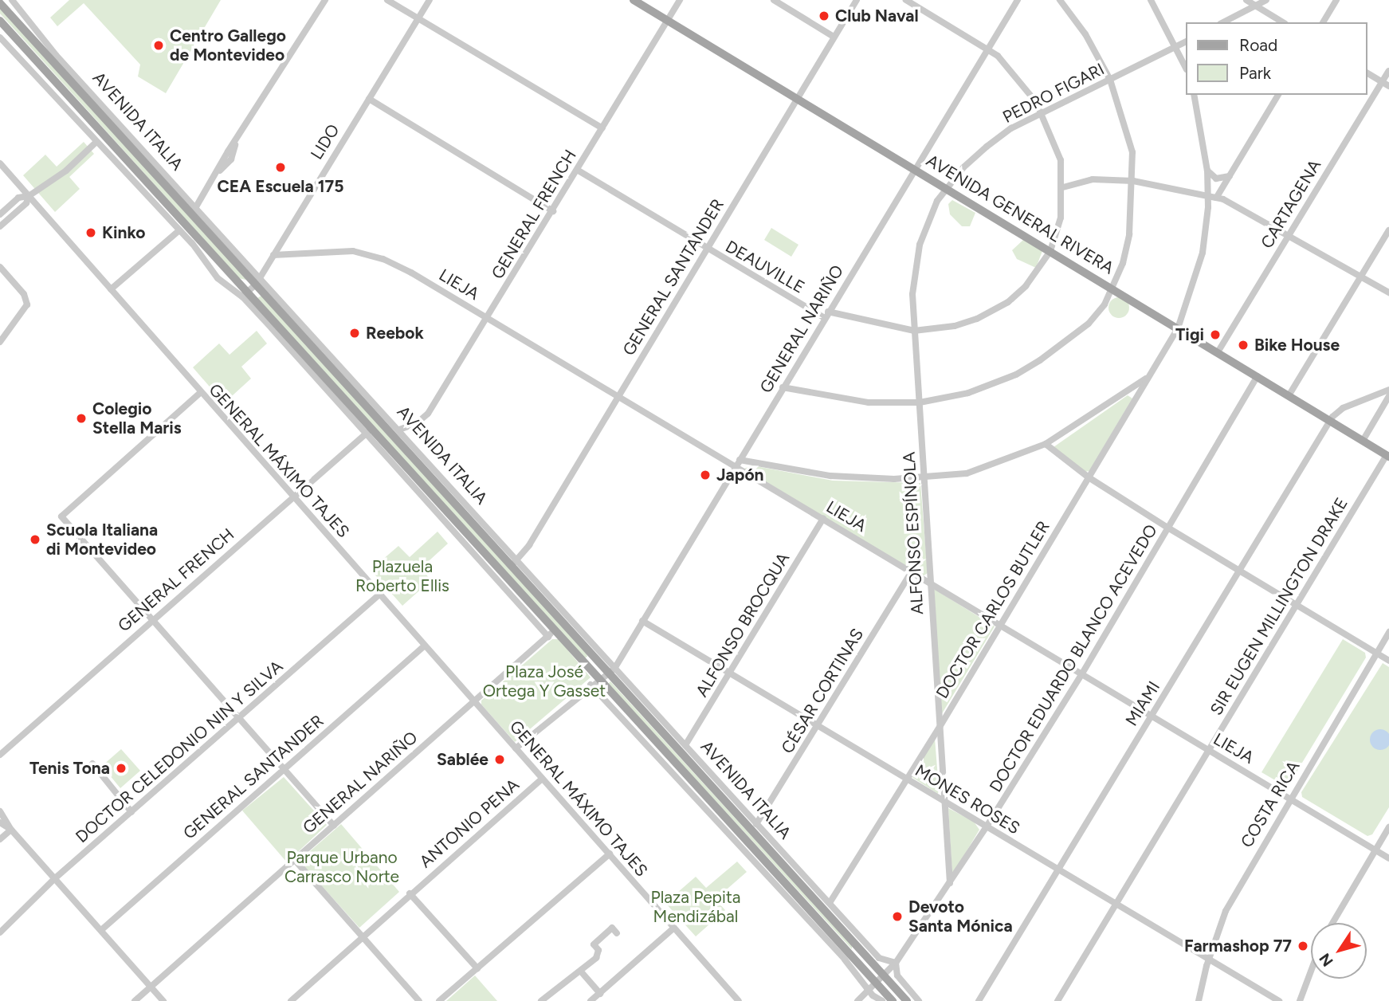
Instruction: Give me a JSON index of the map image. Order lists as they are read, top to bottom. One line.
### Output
{"streets":{"main road":["AVENIDA ITALIA","AVENIDA GENERAL RIVERA"],"street":["PEDRO FIGARI","LIDO","CARTAGENA","GENERAL FRENCH","DEAUVILLE","GENERAL SANTANDER","LIEJA","GENERAL NARIÑO","GENERAL MÁXIMO TAJES","ALFONSO ESPÍNOLA","SIR EUGEN MILLINGTON DRAKE","DOCTOR CARLOS BUTLER","ALFONSO BROCQUA","DOCTOR EDUARDO BLANCO ACEVEDO","CÉSAR CORTINAS","MIAMI","DOCTOR CELEDONIO NIN Y SILVA","MONES ROSES","COSTA RICA","ANTONIO PENA"]},"crossings":[["PEDRO FIGARI","AVENIDA GENERAL RIVERA"],["PEDRO FIGARI","DEAUVILLE"],["PEDRO FIGARI","ALFONSO ESPÍNOLA"],["AVENIDA ITALIA","LIDO"],["AVENIDA ITALIA","GENERAL FRENCH"],["AVENIDA ITALIA","GENERAL SANTANDER"],["AVENIDA ITALIA","GENERAL NARIÑO"],["AVENIDA ITALIA","DOCTOR CARLOS BUTLER"],["AVENIDA ITALIA","ALFONSO BROCQUA"],["AVENIDA ITALIA","DOCTOR EDUARDO BLANCO ACEVEDO"],["AVENIDA ITALIA","CÉSAR CORTINAS"],["LIDO","LIEJA"],["CARTAGENA","AVENIDA GENERAL RIVERA"],["GENERAL FRENCH","AVENIDA GENERAL RIVERA"],["GENERAL FRENCH","DEAUVILLE"],["GENERAL FRENCH","LIEJA"],["GENERAL FRENCH","GENERAL MÁXIMO TAJES"],["AVENIDA GENERAL RIVERA","DEAUVILLE"],["AVENIDA GENERAL RIVERA","GENERAL SANTANDER"],["AVENIDA GENERAL RIVERA","GENERAL NARIÑO"],["AVENIDA GENERAL RIVERA","ALFONSO ESPÍNOLA"],["AVENIDA GENERAL RIVERA","SIR EUGEN MILLINGTON DRAKE"],["AVENIDA GENERAL RIVERA","DOCTOR CARLOS BUTLER"],["AVENIDA GENERAL RIVERA","DOCTOR EDUARDO BLANCO ACEVEDO"],["AVENIDA GENERAL RIVERA","MIAMI"],["DEAUVILLE","GENERAL SANTANDER"],["DEAUVILLE","GENERAL NARIÑO"],["DEAUVILLE","ALFONSO ESPÍNOLA"],["GENERAL SANTANDER","LIEJA"],["GENERAL SANTANDER","GENERAL MÁXIMO TAJES"],["LIEJA","GENERAL NARIÑO"],["LIEJA","ALFONSO ESPÍNOLA"],["LIEJA","SIR EUGEN MILLINGTON DRAKE"],["LIEJA","DOCTOR CARLOS BUTLER"],["LIEJA","ALFONSO BROCQUA"],["LIEJA","DOCTOR EDUARDO BLANCO ACEVEDO"],["LIEJA","CÉSAR CORTINAS"],["LIEJA","MIAMI"],["LIEJA","COSTA RICA"],["GENERAL NARIÑO","GENERAL MÁXIMO TAJES"],["GENERAL NARIÑO","MONES ROSES"],["GENERAL MÁXIMO TAJES","DOCTOR CELEDONIO NIN Y SILVA"],["GENERAL MÁXIMO TAJES","ANTONIO PENA"],["ALFONSO ESPÍNOLA","DOCTOR CARLOS BUTLER"],["ALFONSO ESPÍNOLA","DOCTOR EDUARDO BLANCO ACEVEDO"],["ALFONSO ESPÍNOLA","MONES ROSES"],["SIR EUGEN MILLINGTON DRAKE","MONES ROSES"],["DOCTOR CARLOS BUTLER","MONES ROSES"],["ALFONSO BROCQUA","MONES ROSES"],["DOCTOR EDUARDO BLANCO ACEVEDO","MONES ROSES"],["CÉSAR CORTINAS","MONES ROSES"],["MIAMI","MONES ROSES"],["MONES ROSES","COSTA RICA"]],"parks":["Plazuela Roberto Ellis","Plaza José Ortega Y Gasset","Parque Urbano Carrasco Norte","Plaza Pepita Mendizábal"],"places":["Club Naval","Centro Gallego de Montevideo","CEA Escuela 175","Kinko","Reebok","Tigi","Bike House","Colegio Stella Maris","Japón","Scuola Italiana di Montevideo","Sablée","Tenis Tona","Devoto Santa Mónica","Farmashop 77"],"legend":["Road","Park"],"north":"bottom left"}
